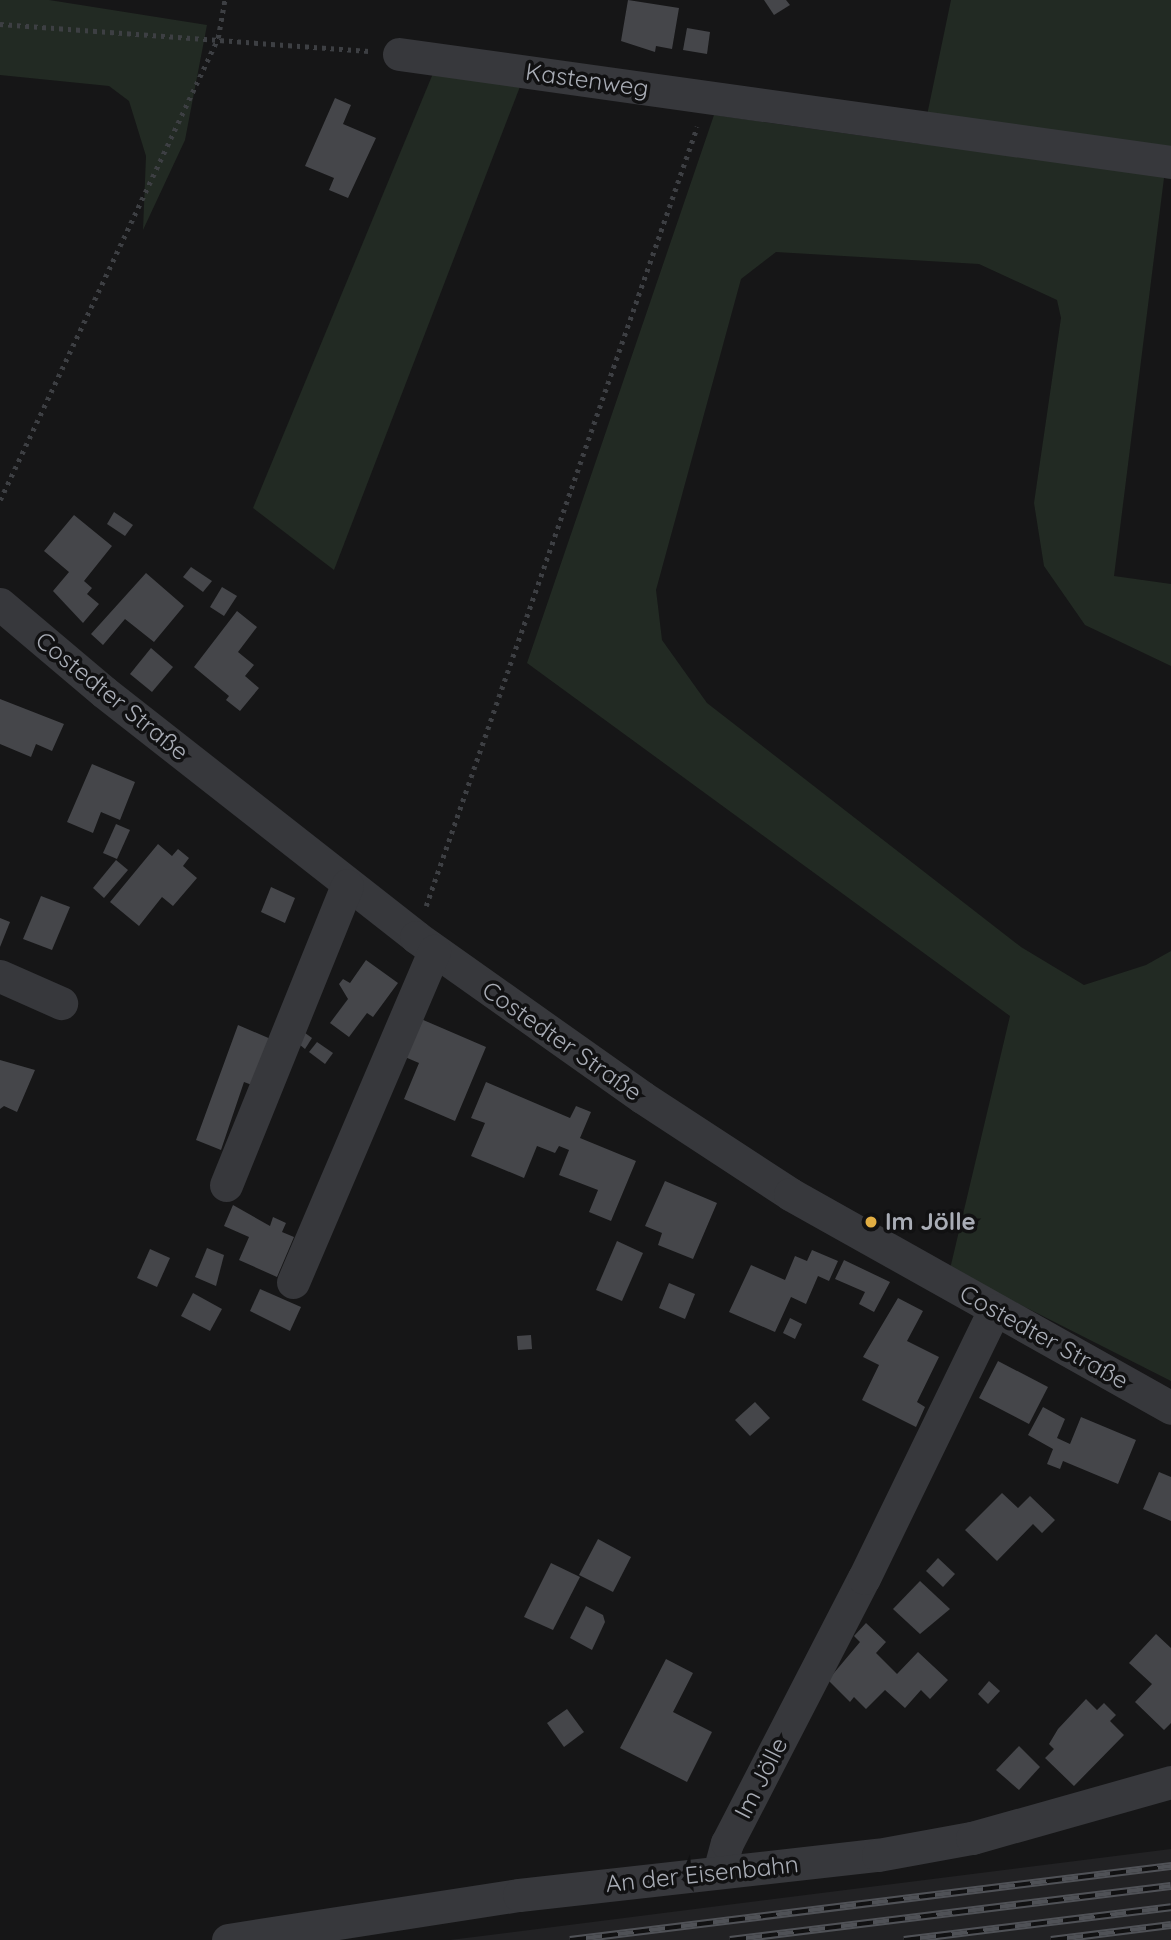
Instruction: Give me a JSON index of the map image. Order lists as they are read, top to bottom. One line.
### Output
{"streets":{"street":["Kastenweg","Costedter Straße","Im Jölle","An der Eisenbahn"]},"crossings":[["Costedter Straße","Im Jölle"],["Im Jölle","An der Eisenbahn"]],"places":["Im Jölle"]}
